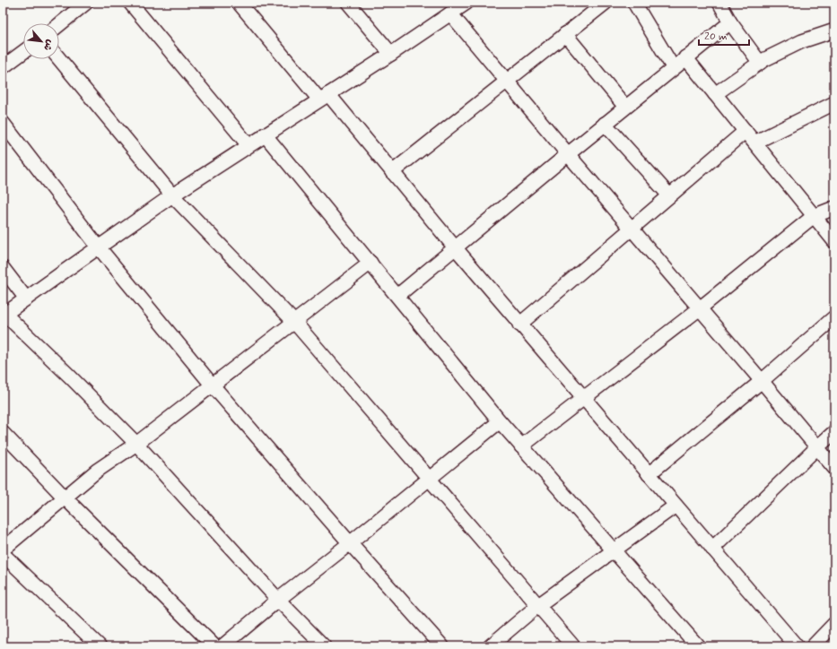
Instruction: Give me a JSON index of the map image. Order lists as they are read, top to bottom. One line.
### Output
{"scale_bar":"20 m","north":"bottom right"}
